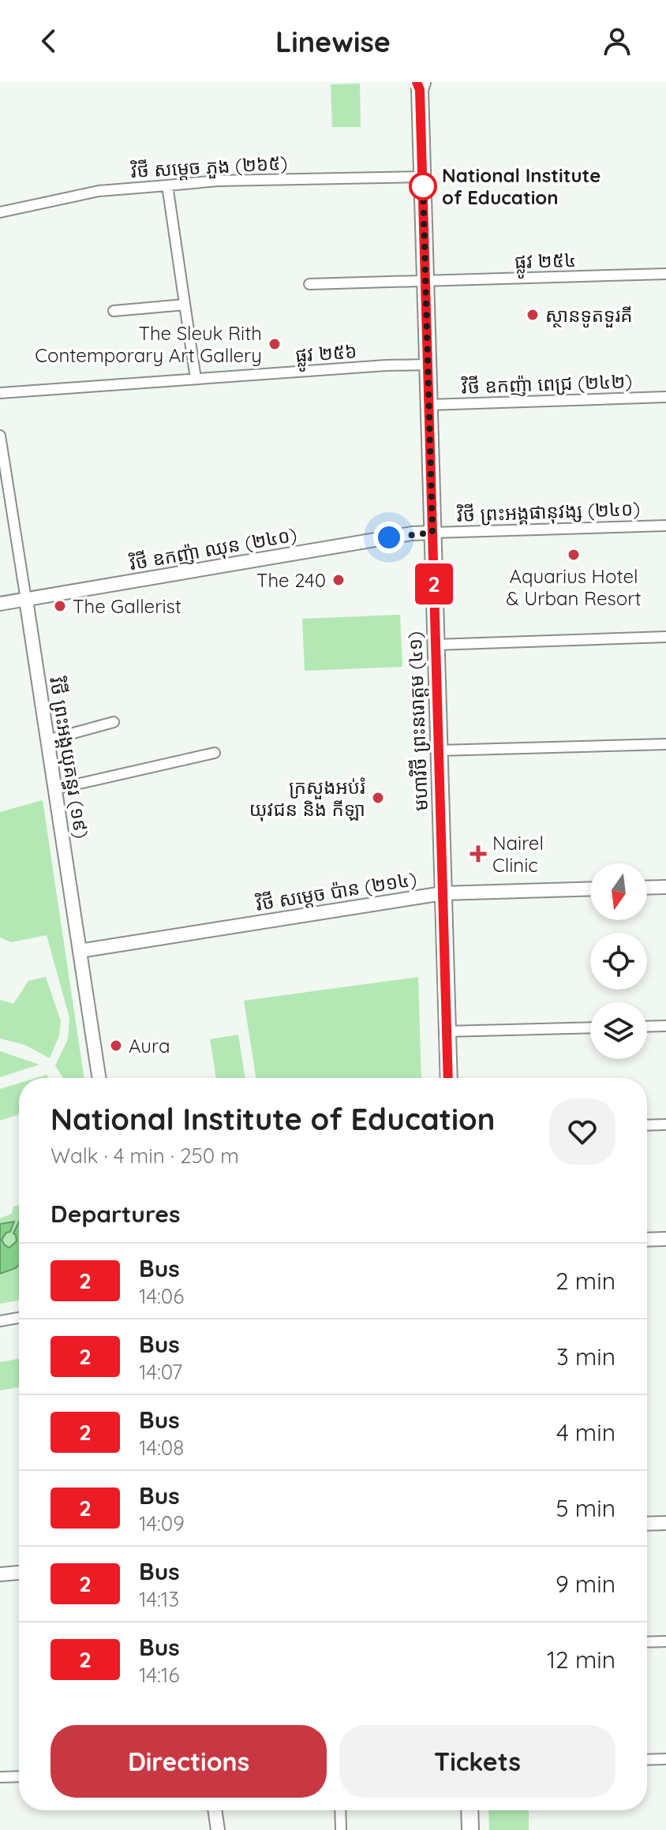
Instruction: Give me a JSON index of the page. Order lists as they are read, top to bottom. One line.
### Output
{"streets":{"main road":["មហាវិថី ព្រះនរោត្តម (៤១)"],"street":["វិថី សម្តេច ភួង (២៦៥)","ផ្លូវ ២៥៤","ផ្លូវ ២៥៦","វិថី ឧកញ៉ា ពេជ្រ (២៤២)","វិថី ព្រះអង្គផានុវង្ស (២៤០)","វិថី ឧកញ៉ា ឈុន (២៤០)","វិថី ព្រះអង្គយុគន្ធរ (១៩)","វិថី សម្តេច ប៉ាន (២១៤)"]},"crossings":[["វិថី សម្តេច ភួង (២៦៥)","មហាវិថី ព្រះនរោត្តម (៤១)"],["ផ្លូវ ២៥៤","មហាវិថី ព្រះនរោត្តម (៤១)"],["ផ្លូវ ២៥៦","មហាវិថី ព្រះនរោត្តម (៤១)"],["វិថី ឧកញ៉ា ពេជ្រ (២៤២)","មហាវិថី ព្រះនរោត្តម (៤១)"],["វិថី ព្រះអង្គផានុវង្ស (២៤០)","វិថី ឧកញ៉ា ឈុន (២៤០)"],["វិថី ព្រះអង្គផានុវង្ស (២៤០)","មហាវិថី ព្រះនរោត្តម (៤១)"],["វិថី ឧកញ៉ា ឈុន (២៤០)","មហាវិថី ព្រះនរោត្តម (៤១)"],["វិថី ឧកញ៉ា ឈុន (២៤០)","វិថី ព្រះអង្គយុគន្ធរ (១៩)"],["មហាវិថី ព្រះនរោត្តម (៤១)","វិថី សម្តេច ប៉ាន (២១៤)"],["វិថី ព្រះអង្គយុគន្ធរ (១៩)","វិថី សម្តេច ប៉ាន (២១៤)"]],"places":{"other":["National Institute of Education","ស្ថានទូតទួរគី","The Sleuk Rith Contemporary Art Gallery","Aquarius Hotel & Urban Resort","The 240","The Gallerist","ក្រសួងអប់រំ យុវជន និង កីឡា","Aura"],"health":["Nairel Clinic"]},"lines":["bus line 2"],"north":"bottom","page":{"header":"Linewise","on_map":"2","heading":[["National Institute of Education","Walk · 4 min · 250 m"],"Departures"],"list":[{"mark":"2","name":"Bus","note":"14:06","value":"2 min"},{"mark":"2","name":"Bus","note":"14:07","value":"3 min"},{"mark":"2","name":"Bus","note":"14:08","value":"4 min"},{"mark":"2","name":"Bus","note":"14:09","value":"5 min"},{"mark":"2","name":"Bus","note":"14:13","value":"9 min"},{"mark":"2","name":"Bus","note":"14:16","value":"12 min"}],"buttons":["Directions","Tickets"]}}
